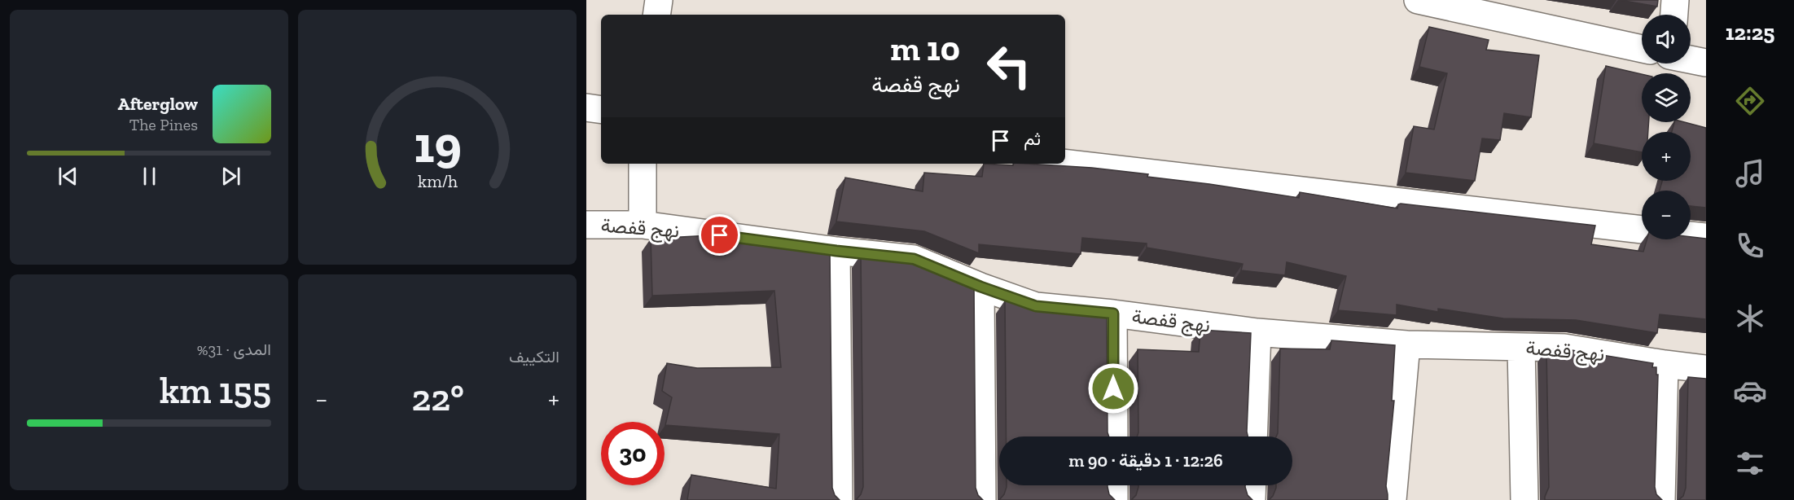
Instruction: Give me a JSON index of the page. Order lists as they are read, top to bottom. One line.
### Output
{"streets":{"street":["نهج قفصة"]},"page":{"tabs":"12:25","map_buttons":["+","−"],"turn":["10 m","نهج قفصة"],"song":["Afterglow","The Pines"],"then":"ثم","tile":["التكييف",["المدى · 31%","155 km"]],"heat":["−","22°","+"],"limit":"30","trip":"12:26 · 1 دقيقة · 90 m","gauge":["19","km/h"]}}
